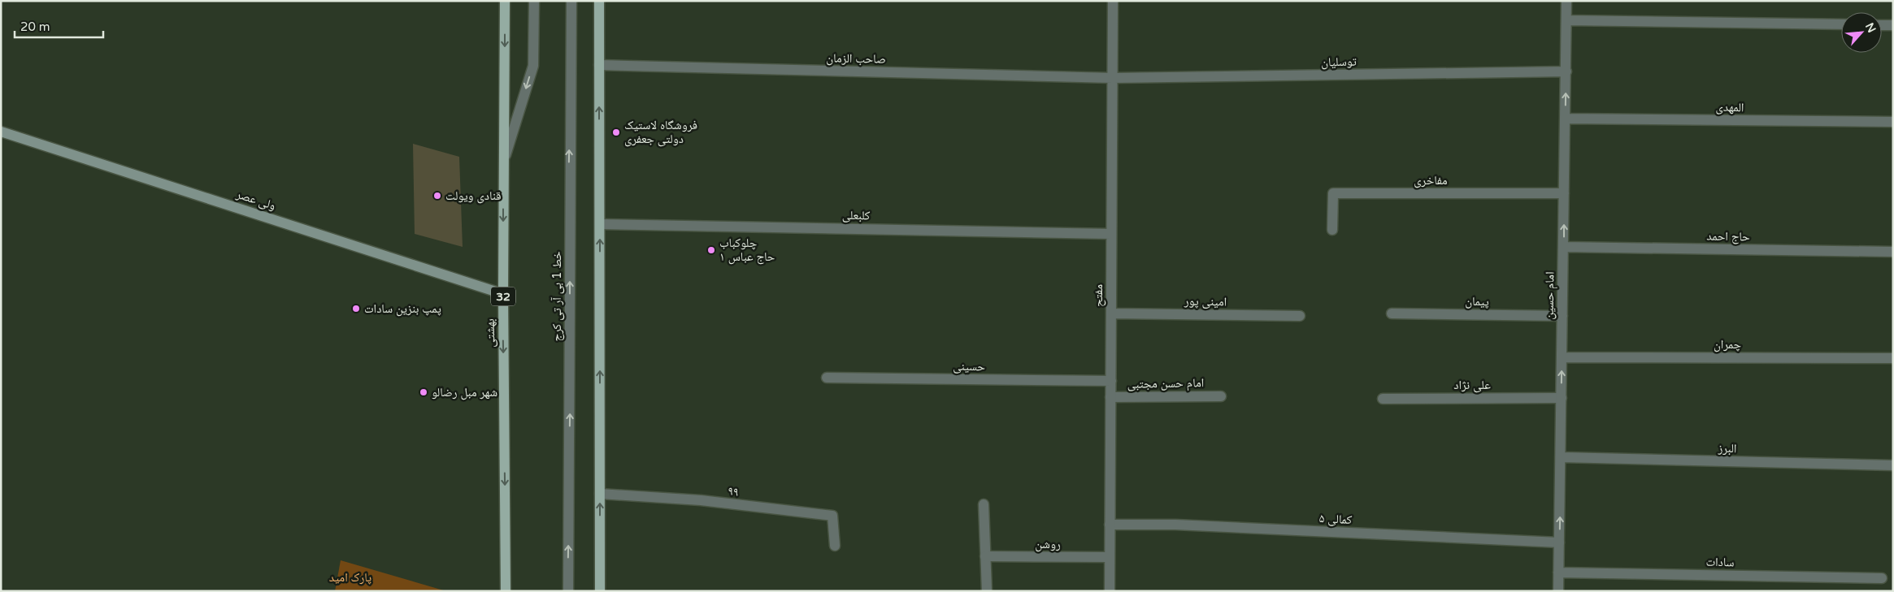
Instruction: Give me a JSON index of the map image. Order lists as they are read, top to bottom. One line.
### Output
{"streets":{"main road":["32","بهشتی"],"street":["صاحب الزمان","توسلیان","المهدی","مفاخری","ولی عصر","کلبعلی","حاج احمد","مفتح","امام حسین","خط 1 بی آر تی کرج","امینی پور","پیمان","چمران","حسینی","امام حسن مجتبی","علی نژاد","البرز","۹۹","۵ کمالی","روشن","سادات"]},"crossings":[["صاحب الزمان","توسلیان"],["صاحب الزمان","مفتح"],["توسلیان","مفتح"],["توسلیان","امام حسین"],["المهدی","امام حسین"],["مفاخری","امام حسین"],["ولی عصر","بهشتی"],["کلبعلی","مفتح"],["حاج احمد","امام حسین"],["مفتح","امینی پور"],["مفتح","حسینی"],["مفتح","امام حسن مجتبی"],["مفتح","۵ کمالی"],["مفتح","روشن"],["امام حسین","پیمان"],["امام حسین","چمران"],["امام حسین","علی نژاد"],["امام حسین","البرز"],["امام حسین","۵ کمالی"],["امام حسین","سادات"]],"one_way":["امام حسین","خط 1 بی آر تی کرج","بهشتی"],"parks":["پارک امید"],"places":["فروشگاه لاستیک دولتی جعفری","قنادی ویولت","چلوکباب حاج عباس ۱","پمپ بنزین سادات","شهر مبل رضالو"],"scale_bar":"20 m","north":"top right"}
